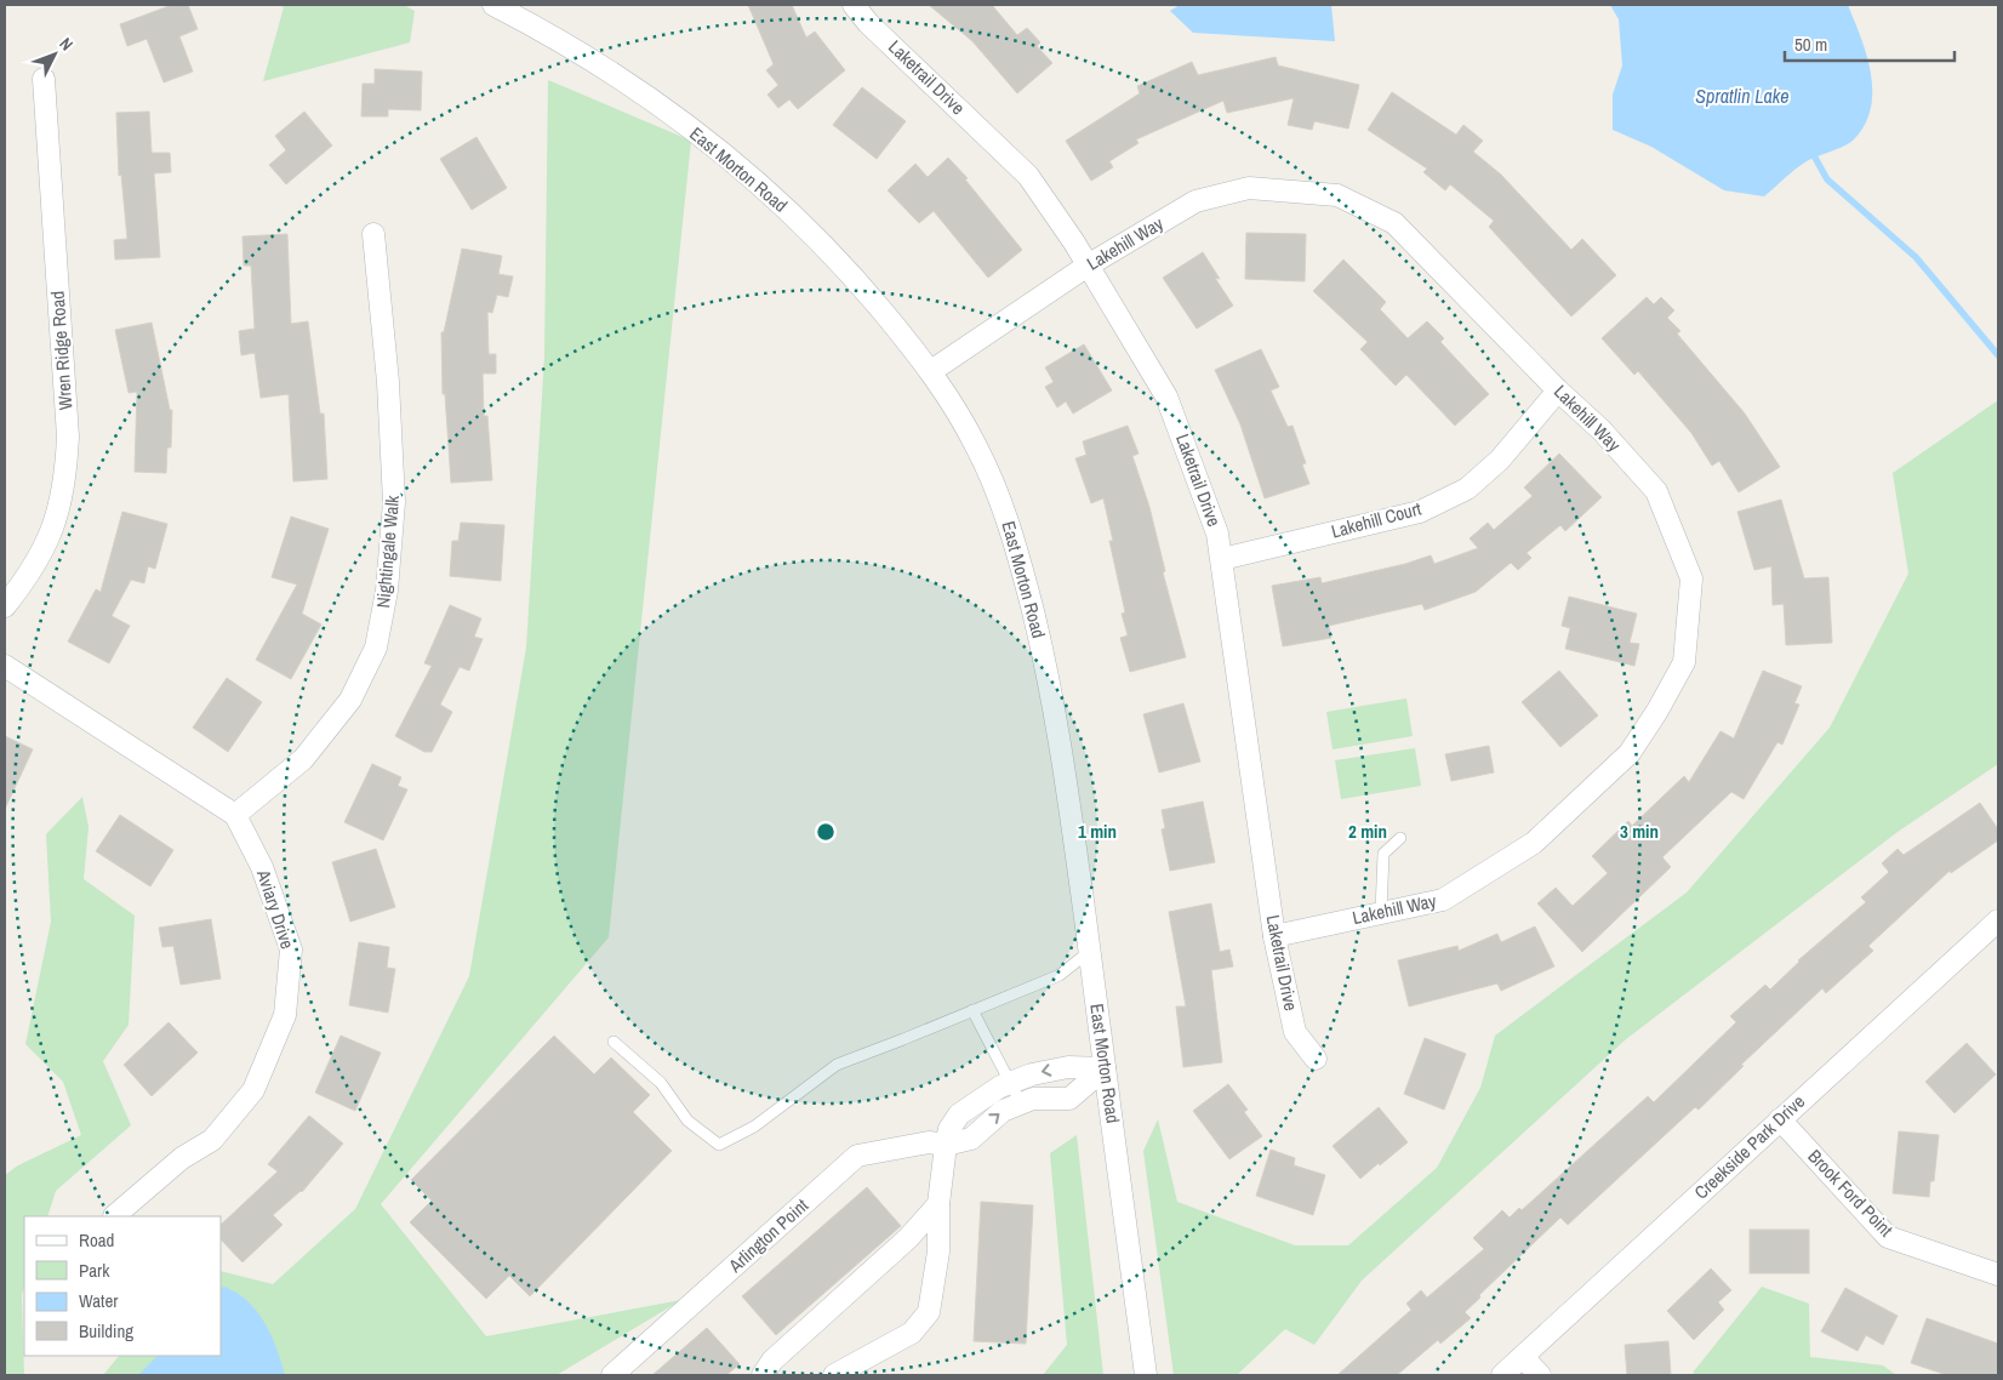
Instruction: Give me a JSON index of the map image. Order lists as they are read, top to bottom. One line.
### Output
{"streets":{"street":["Laketrail Drive","East Morton Road","Lakehill Way","Wren Ridge Road","Lakehill Court","Nightingale Walk","Aviary Drive","Creekside Park Drive","Brook Ford Point","Arlington Point"]},"crossings":[["Laketrail Drive","Lakehill Way"],["Laketrail Drive","Lakehill Court"],["East Morton Road","Lakehill Way"],["East Morton Road","Arlington Point"],["Lakehill Way","Lakehill Court"],["Nightingale Walk","Aviary Drive"],["Creekside Park Drive","Brook Ford Point"]],"water":["Spratlin Lake"],"legend":["Road","Park","Water","Building"],"scale_bar":"50 m","north":"top right","rings":["1 min","2 min","3 min"]}
